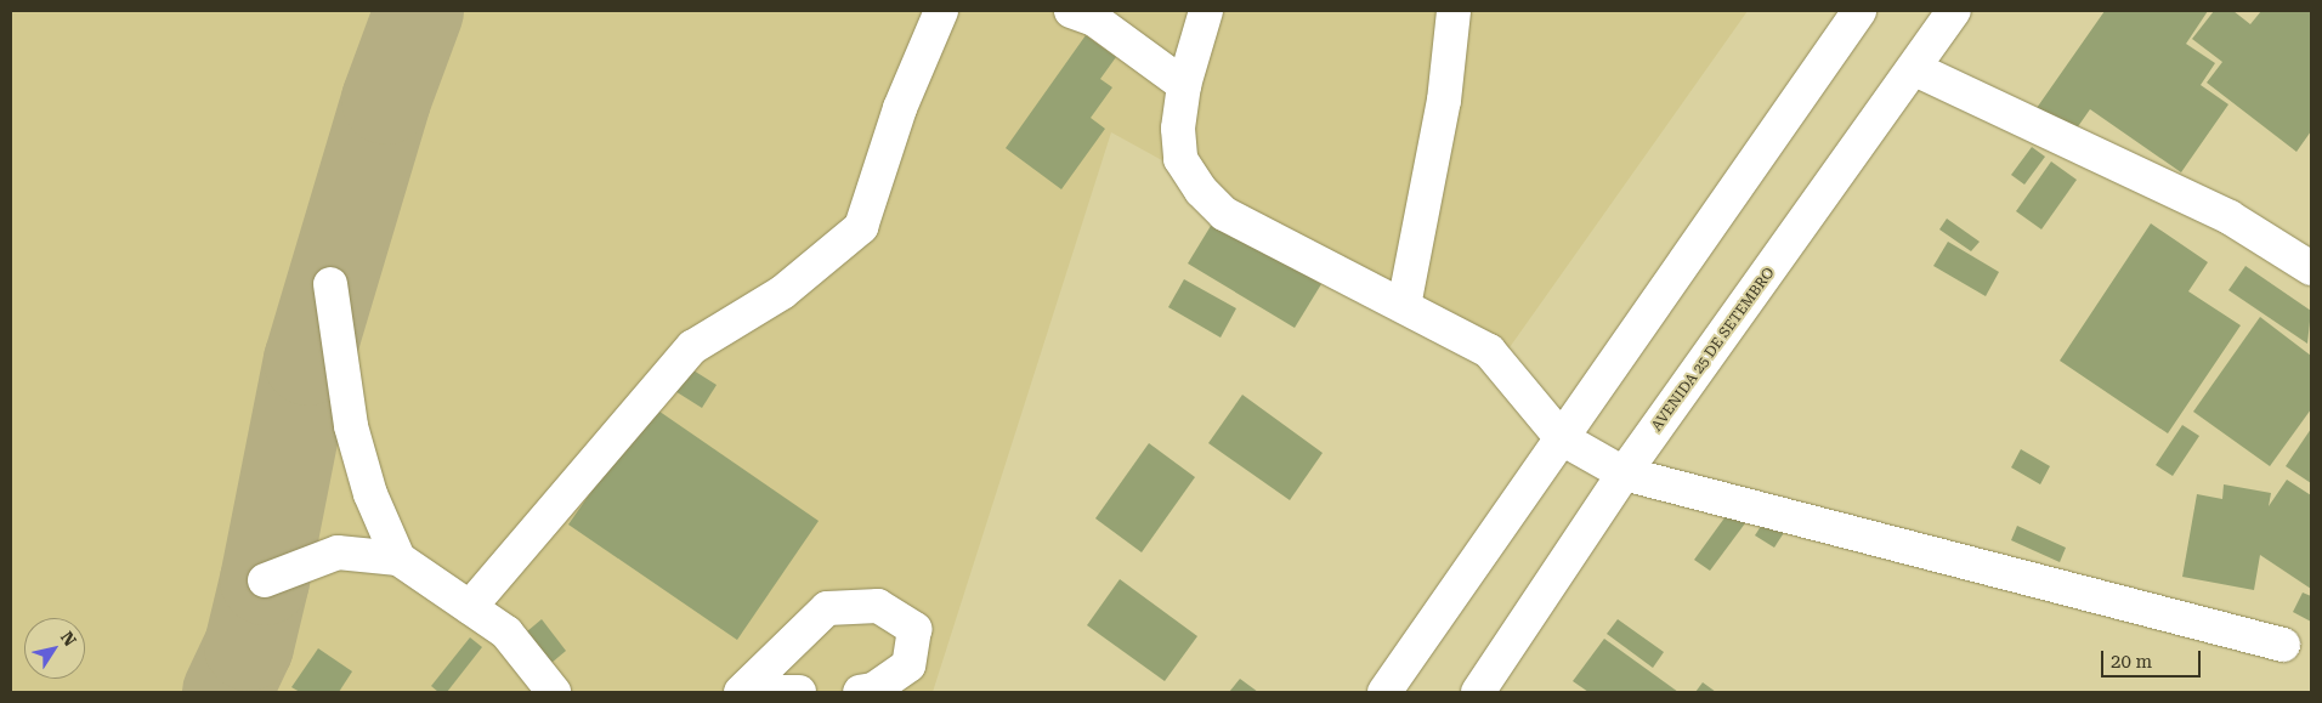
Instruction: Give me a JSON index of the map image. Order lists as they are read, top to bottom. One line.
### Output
{"streets":{"main road":["AVENIDA 25 DE SETEMBRO"]},"scale_bar":"20 m","north":"top right"}
